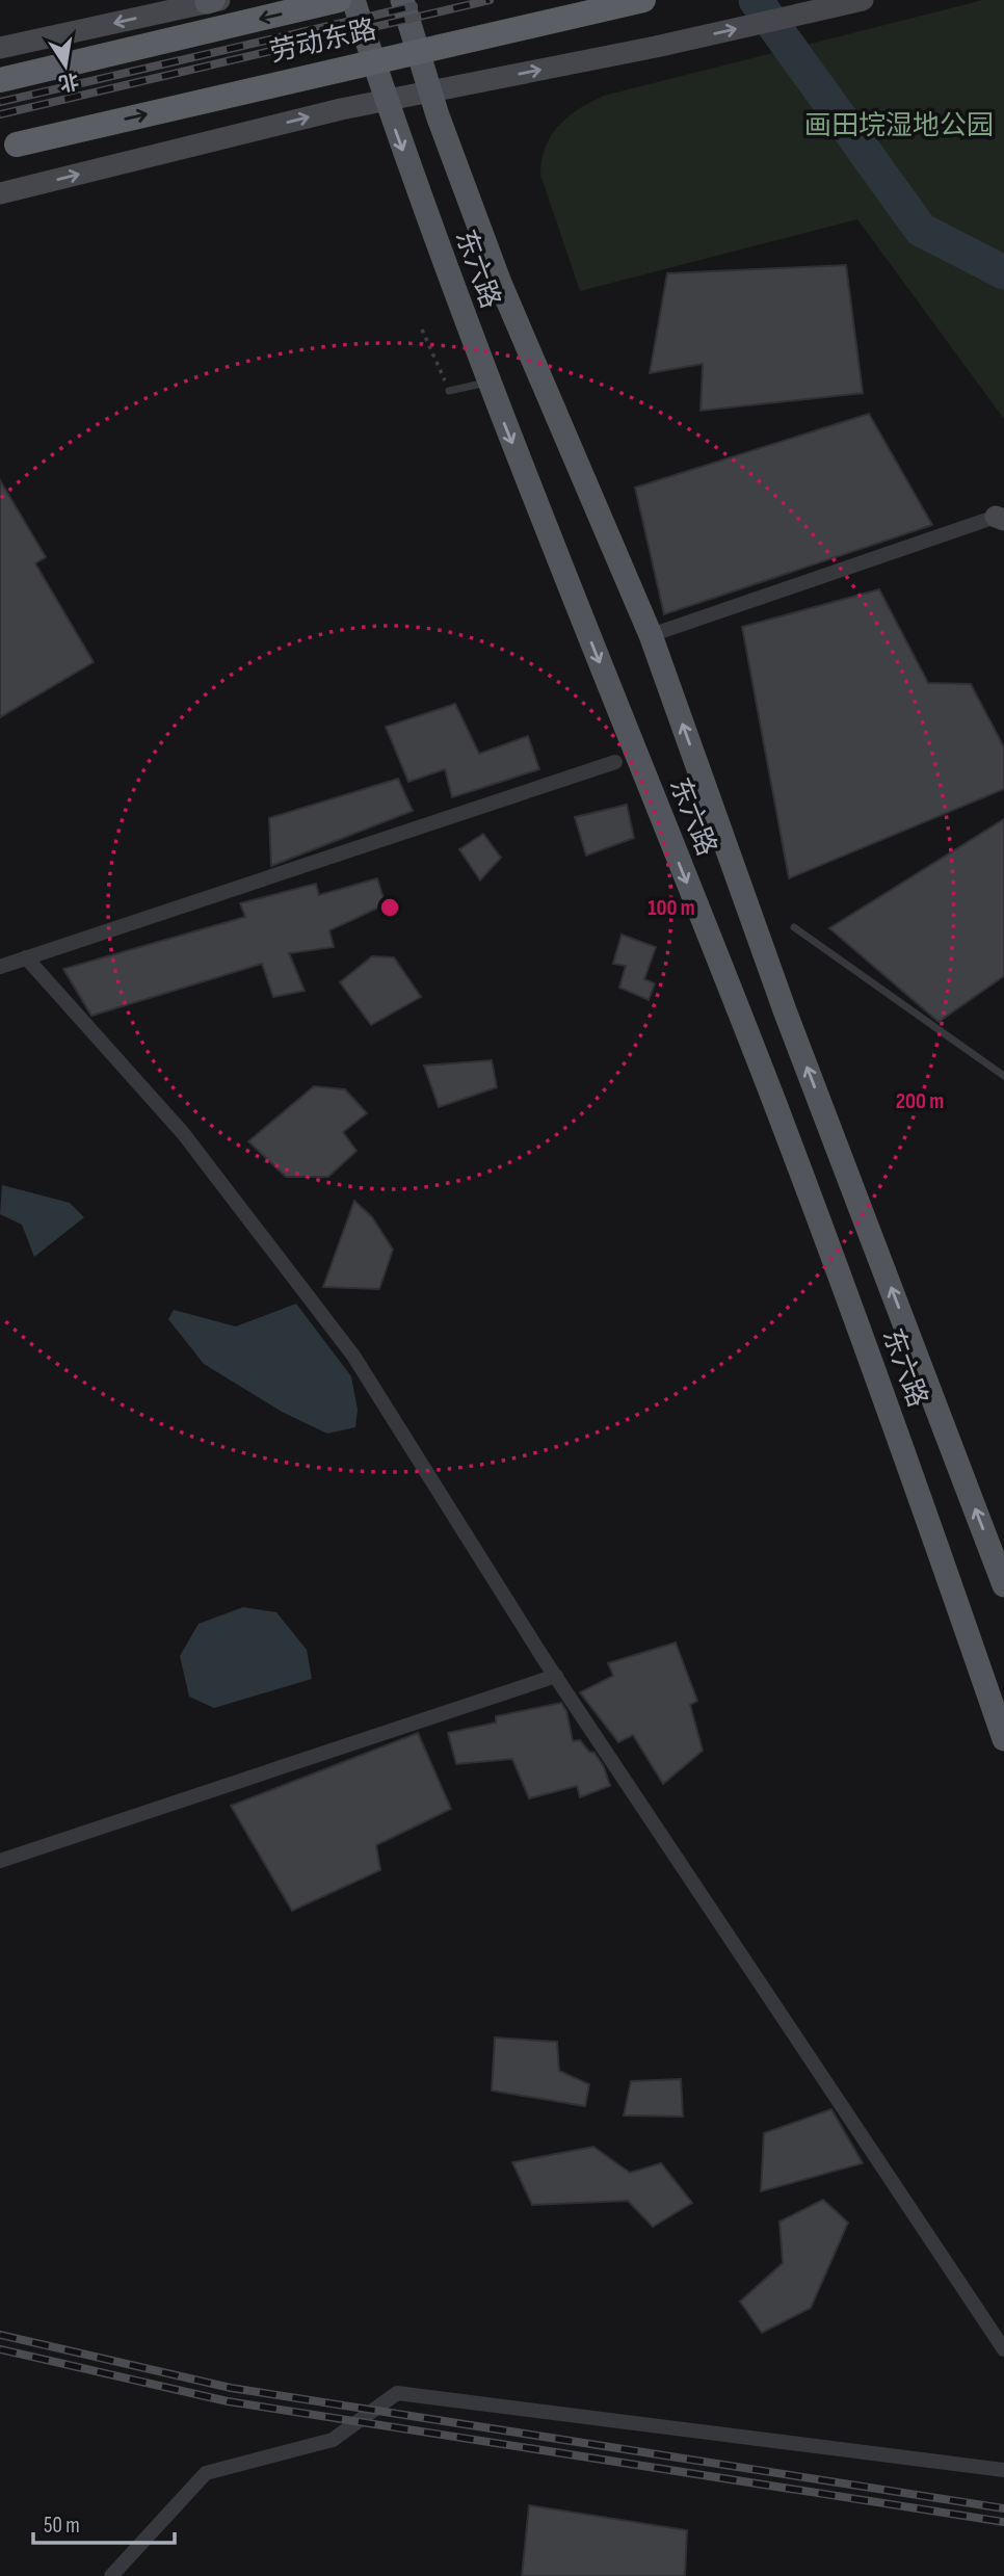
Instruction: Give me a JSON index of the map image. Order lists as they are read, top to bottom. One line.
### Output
{"streets":{"highway":["劳动东路"],"main road":["东六路"]},"parks":["画田垸湿地公园"],"scale_bar":"50 m","north":"bottom","rings":["100 m","200 m"]}
